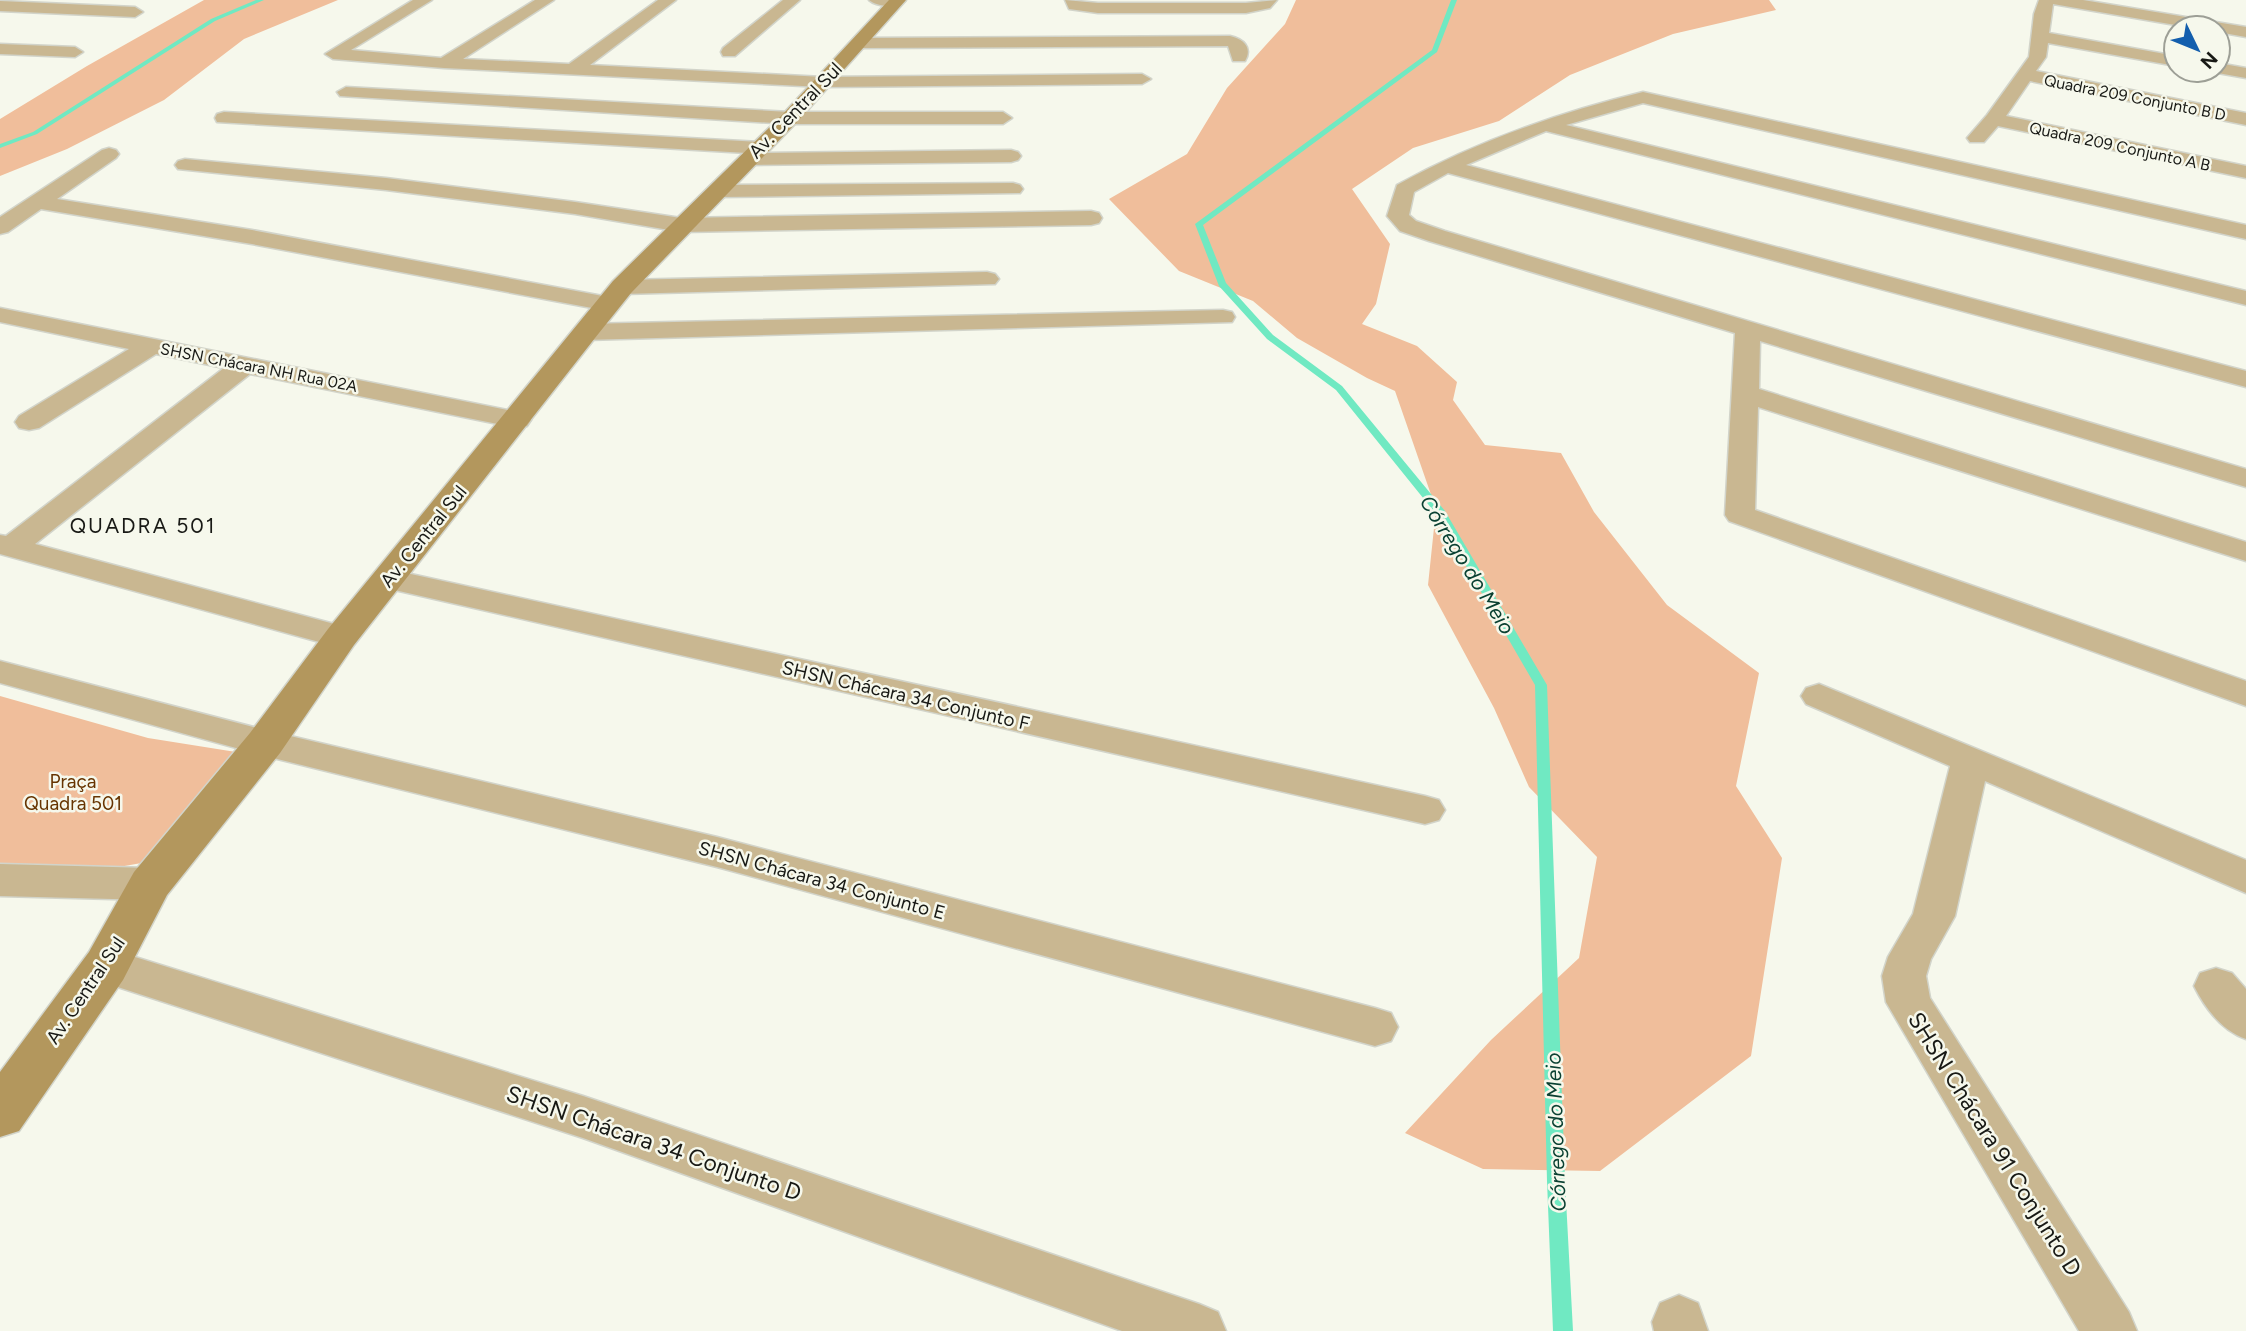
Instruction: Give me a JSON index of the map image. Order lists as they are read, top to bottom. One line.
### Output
{"streets":{"street":["Quadra 209 Conjunto B D","Av. Central Sul","Quadra 209 Conjunto A B","SHSN Chácara NH Rua 02A","SHSN Chácara 34 Conjunto F","SHSN Chácara 34 Conjunto E","SHSN Chácara 34 Conjunto D","SHSN Chácara 91 Conjunto D"]},"crossings":[["Av. Central Sul","SHSN Chácara NH Rua 02A"],["Av. Central Sul","SHSN Chácara 34 Conjunto F"],["Av. Central Sul","SHSN Chácara 34 Conjunto E"],["Av. Central Sul","SHSN Chácara 34 Conjunto D"]],"districts":["QUADRA 501"],"water":["Córrego do Meio"],"parks":["Praça Quadra 501"],"north":"bottom right"}
